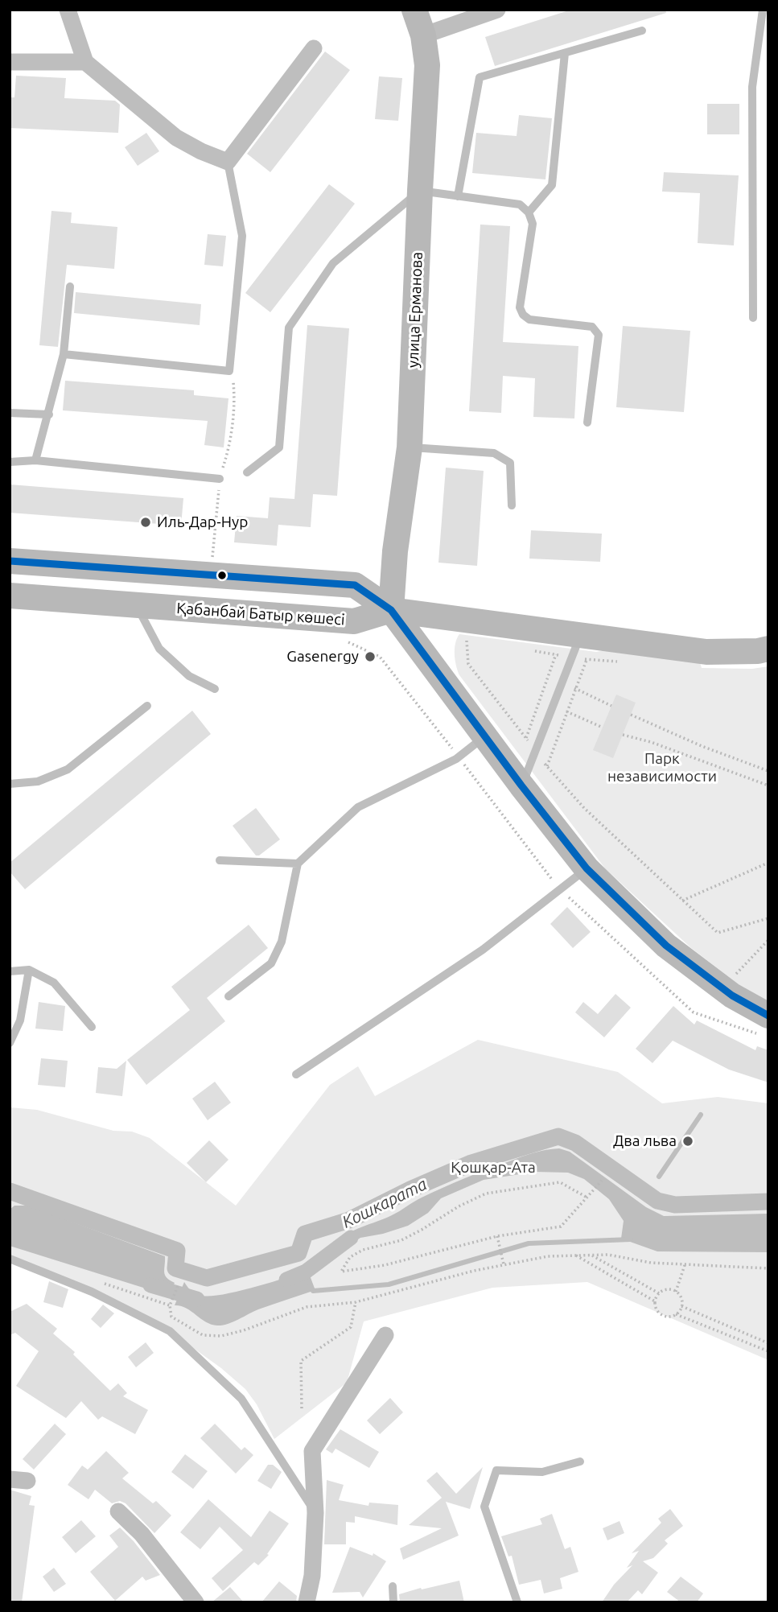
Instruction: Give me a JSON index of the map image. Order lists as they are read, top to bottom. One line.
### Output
{"streets":{"main road":["улица Ерманова","Қабанбай Батыр көшесі"]},"crossings":[["улица Ерманова","Қабанбай Батыр көшесі"]],"water":["Кошкарата"],"parks":["Парк независимости","Қошқар-Ата"],"places":["Иль-Дар-Нур","Gasenergy","Два льва"]}
